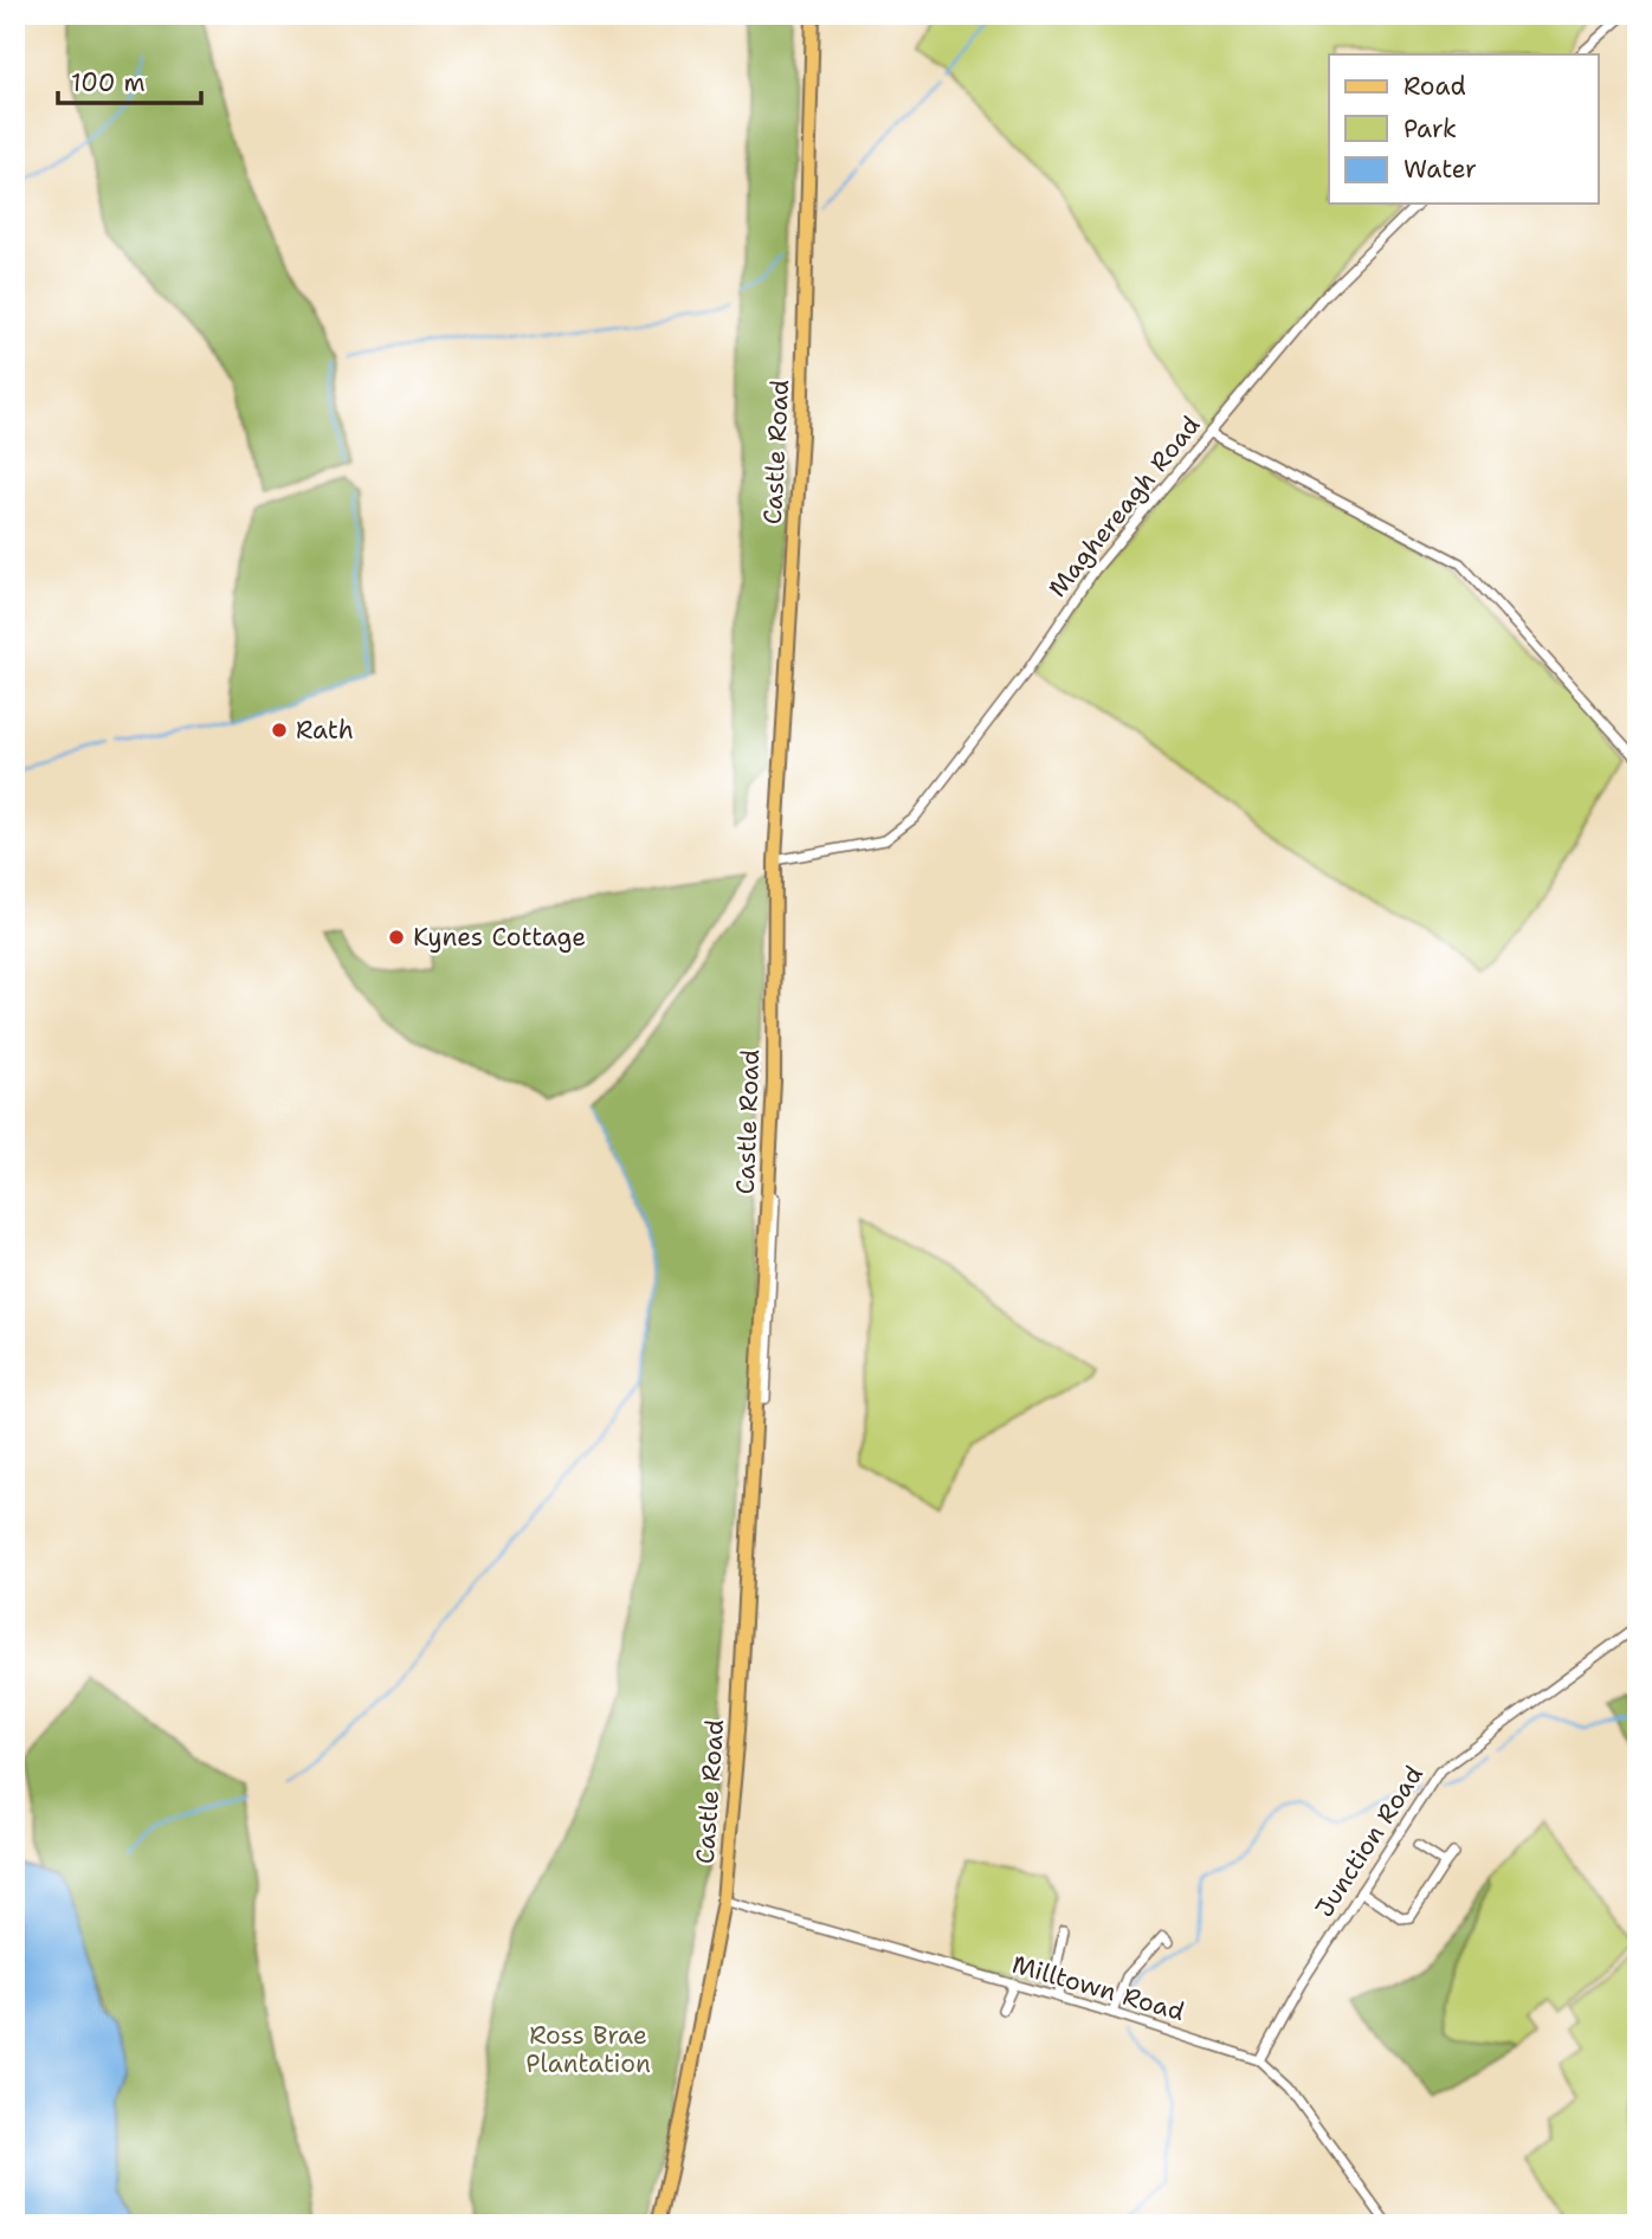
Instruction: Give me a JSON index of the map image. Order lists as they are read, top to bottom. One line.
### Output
{"streets":{"main road":["Castle Road"],"street":["Maghereagh Road","Junction Road","Milltown Road"]},"crossings":[["Castle Road","Maghereagh Road"],["Castle Road","Milltown Road"],["Junction Road","Milltown Road"]],"parks":["Ross Brae Plantation"],"places":["Rath","Kynes Cottage"],"legend":["Road","Park","Water"],"scale_bar":"100 m"}
